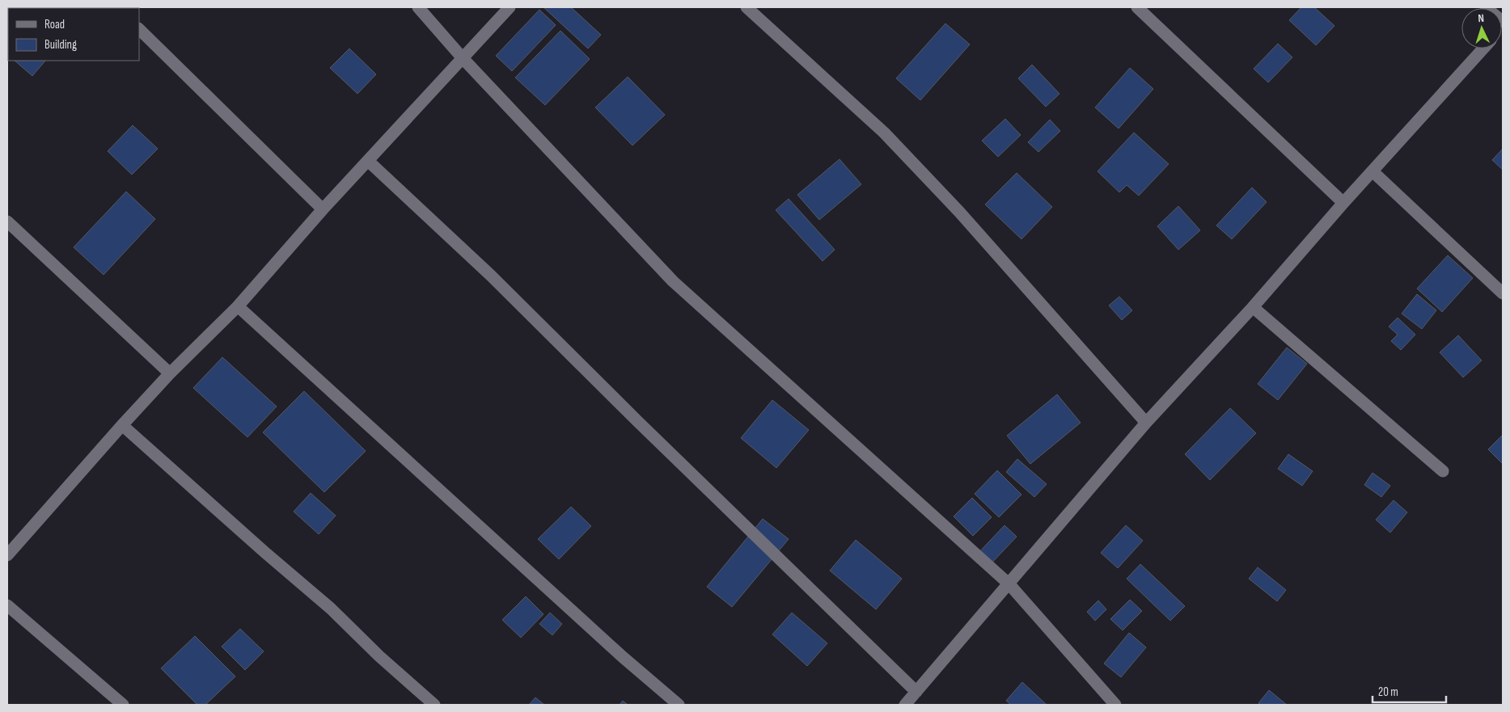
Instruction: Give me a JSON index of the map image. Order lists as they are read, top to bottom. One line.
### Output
{"legend":["Road","Building"],"scale_bar":"20 m","north":"top"}
